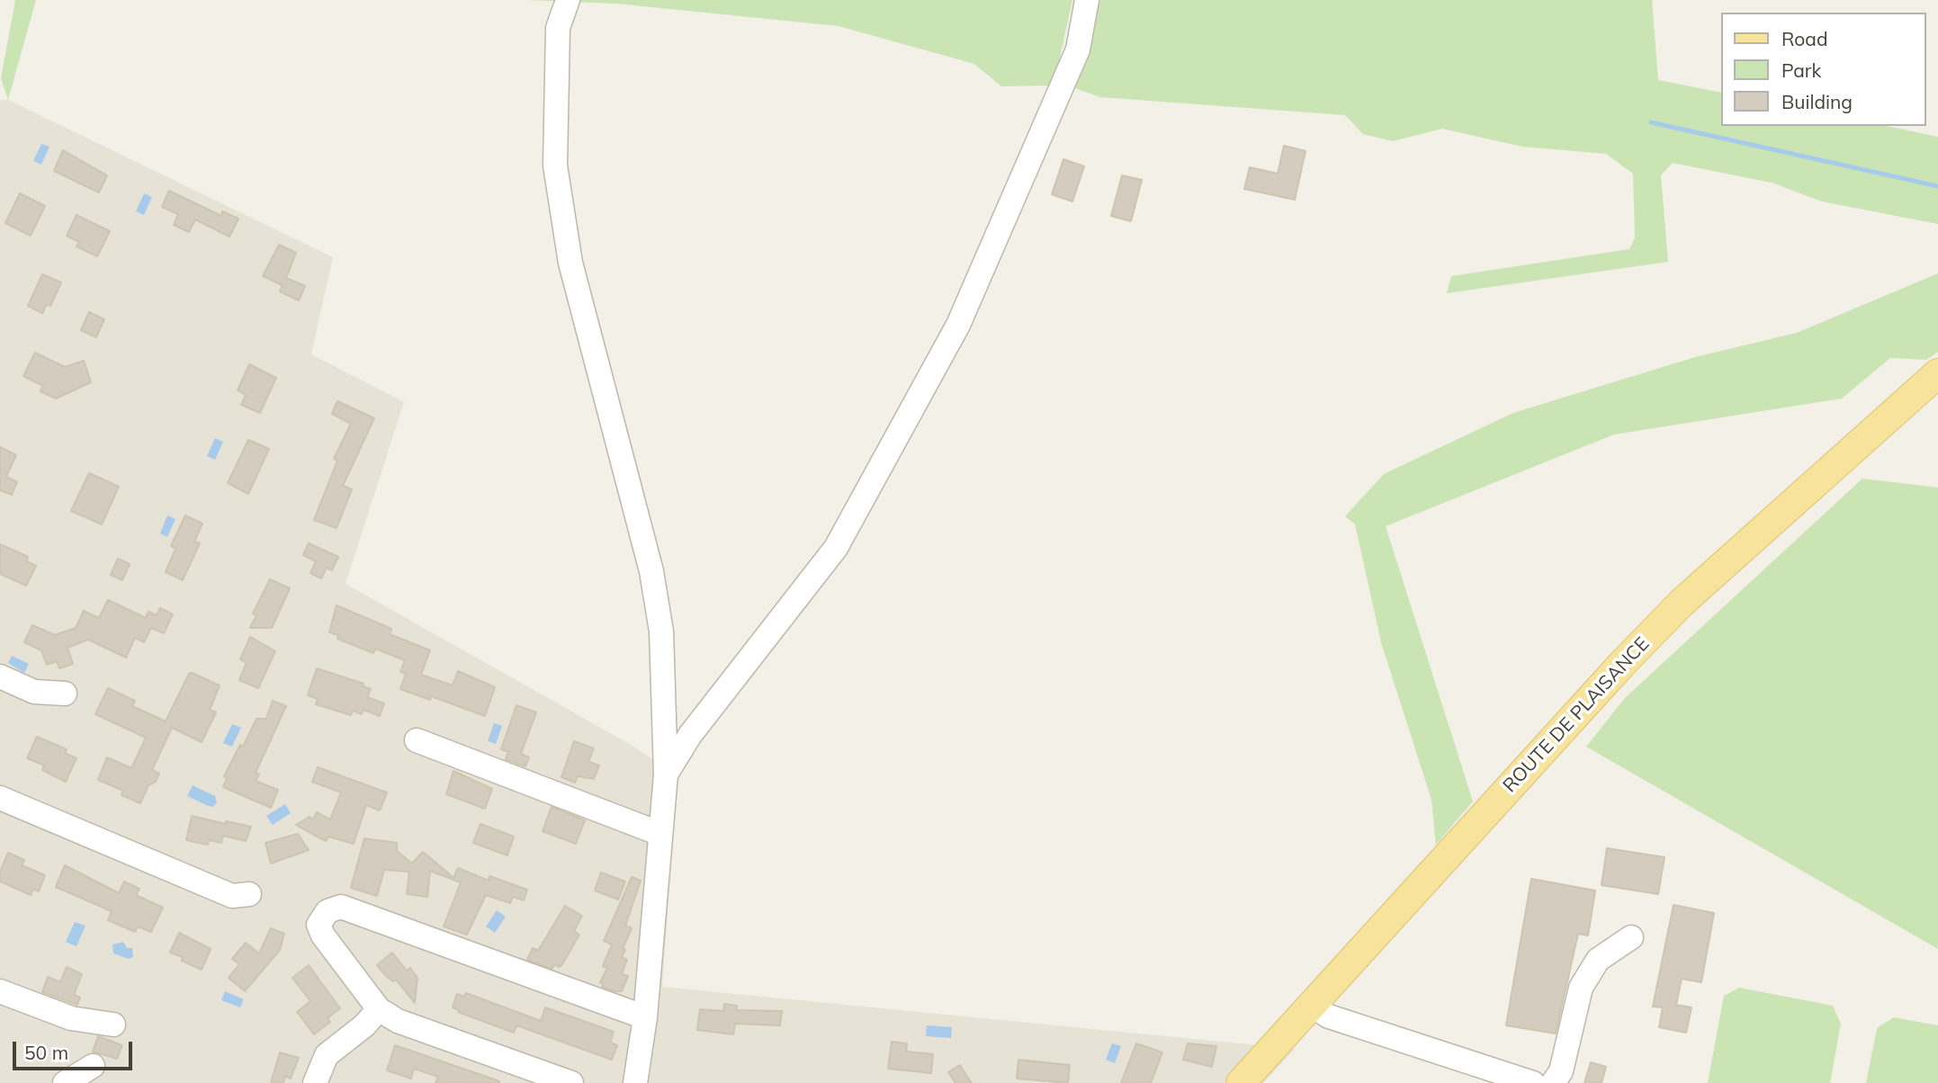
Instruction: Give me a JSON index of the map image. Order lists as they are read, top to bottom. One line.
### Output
{"streets":{"main road":["ROUTE DE PLAISANCE"]},"legend":["Road","Park","Building"],"scale_bar":"50 m"}
